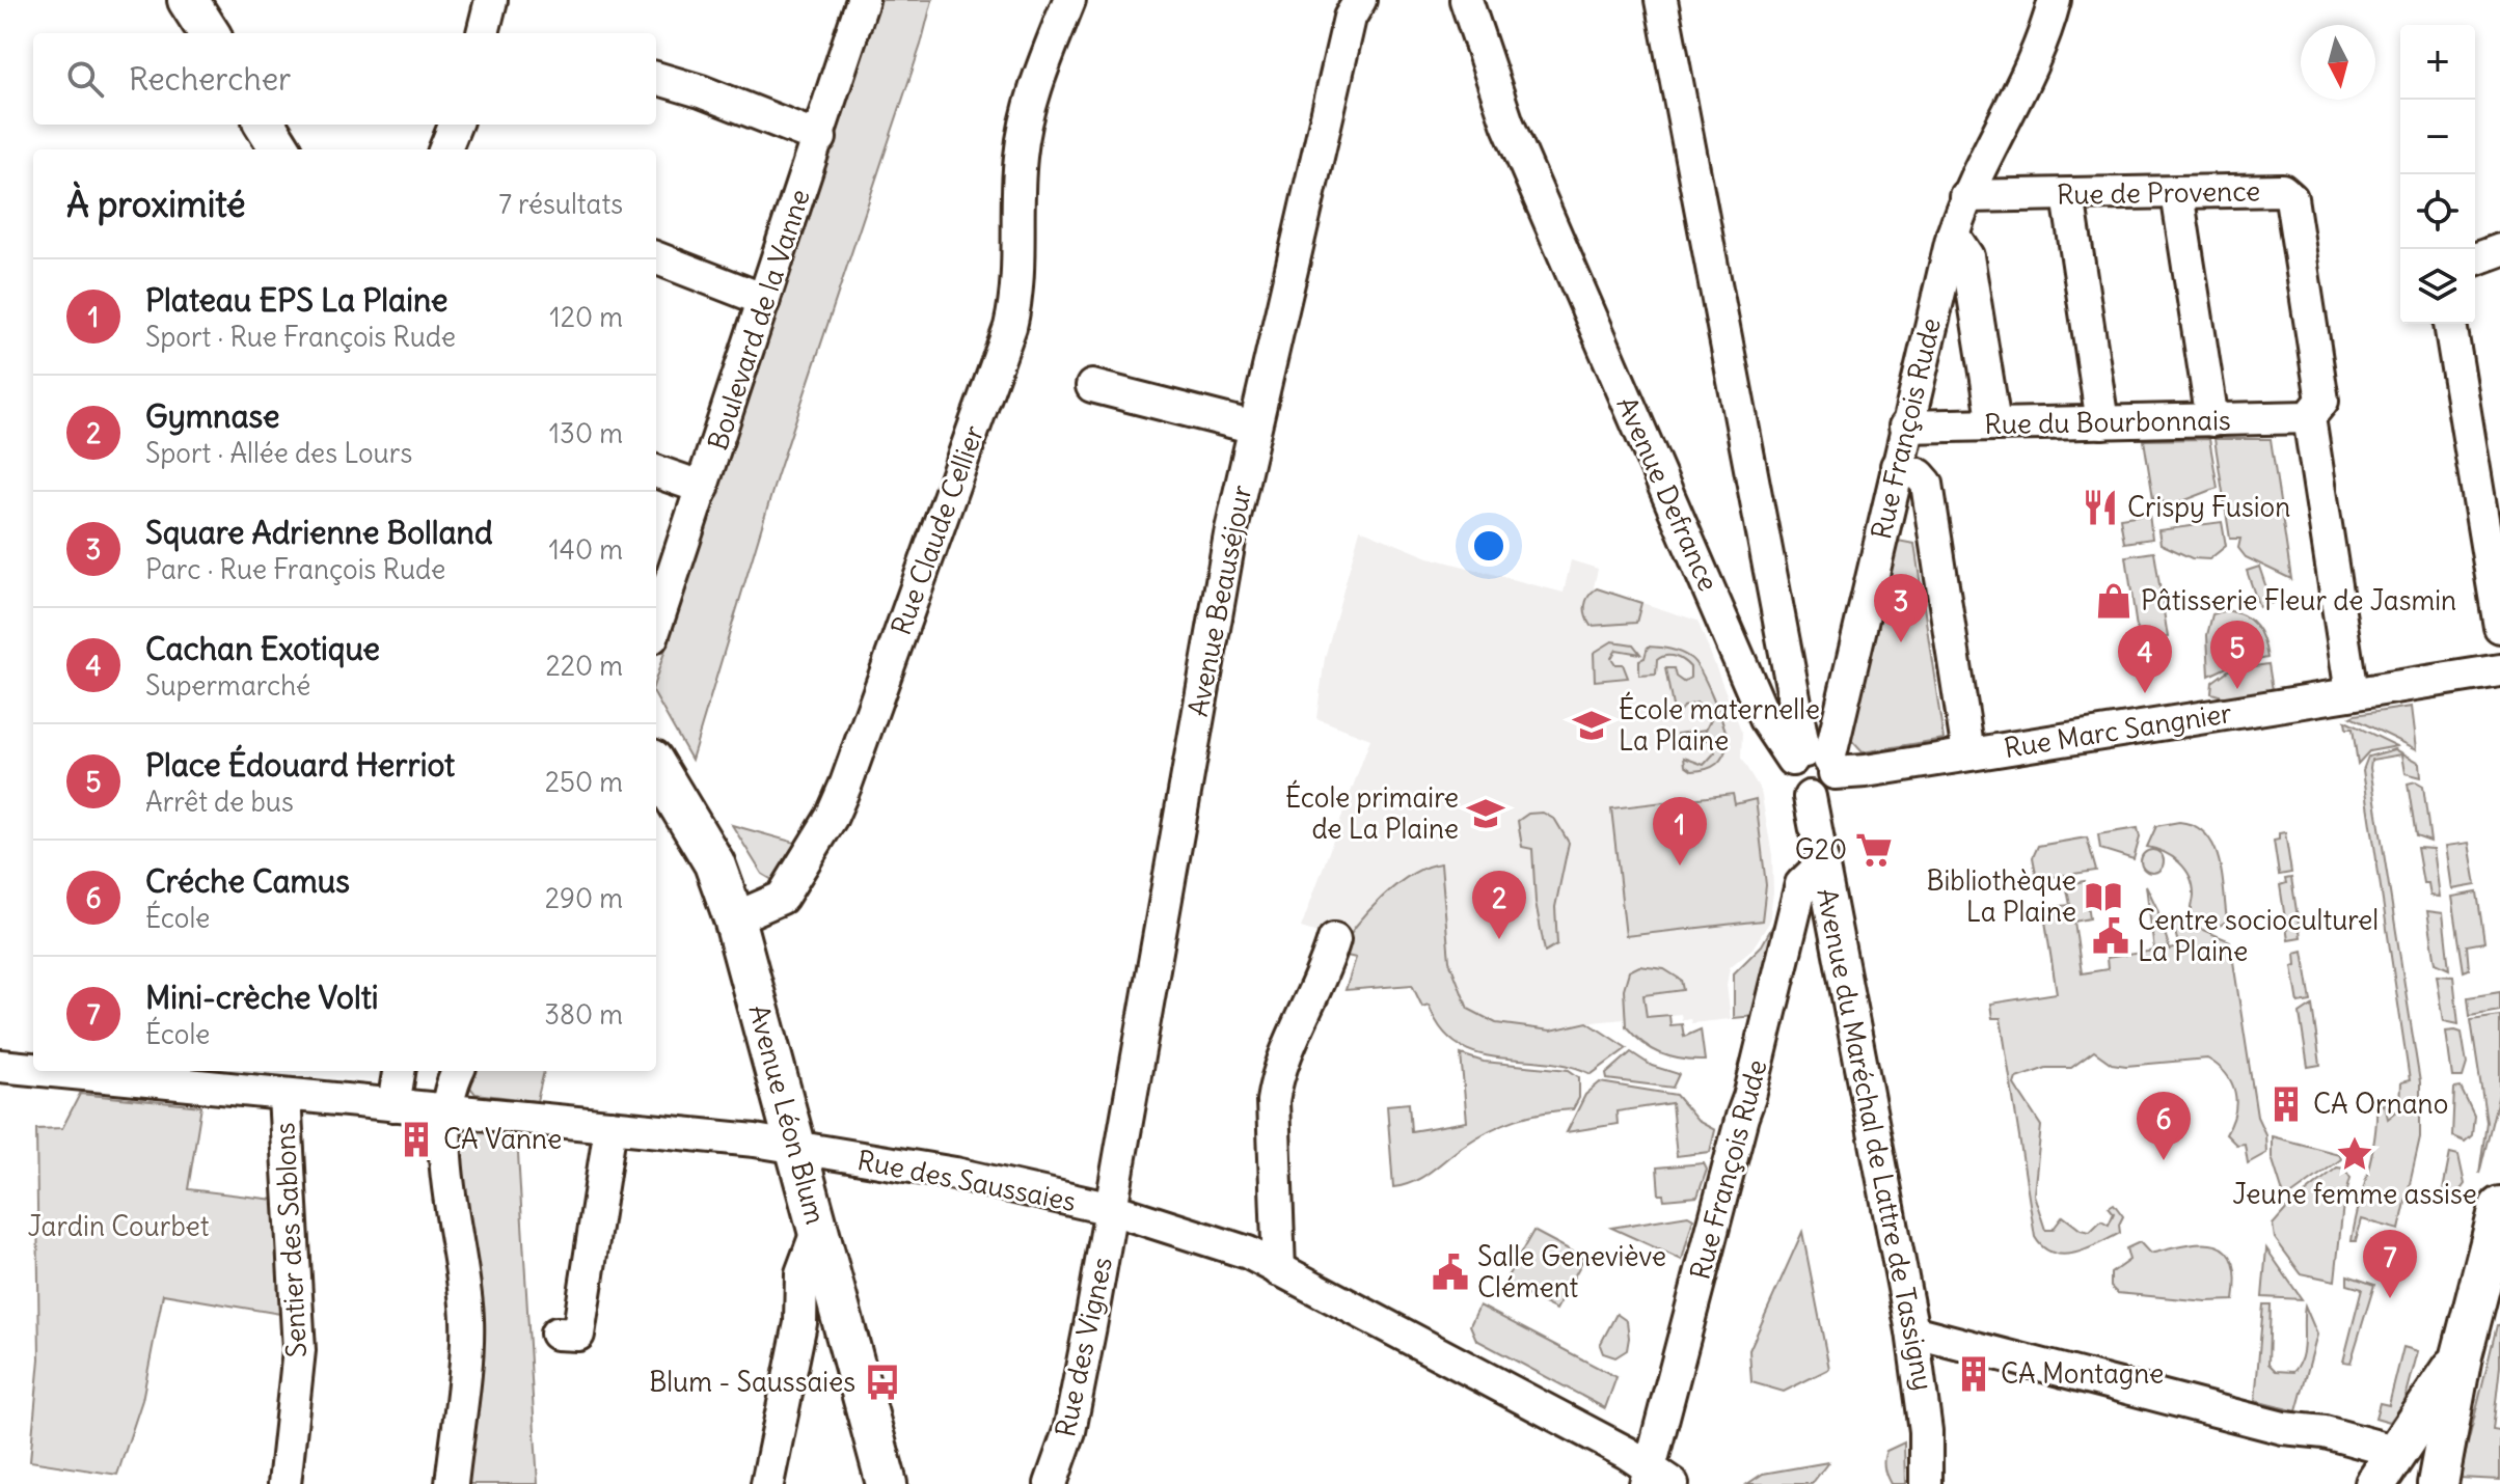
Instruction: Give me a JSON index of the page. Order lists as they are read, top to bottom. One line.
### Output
{"streets":{"main road":["Avenue Léon Blum"],"street":["Rue de Provence","Boulevard de la Vanne","Rue du Bourbonnais","Rue François Rude","Avenue Defrance","Rue Claude Cellier","Avenue Beauséjour","Rue Marc Sangnier","Avenue du Maréchal de Lattre de Tassigny","Rue des Saussaies","Sentier des Sablons","Rue des Vignes"]},"crossings":[["Rue de Provence","Rue du Bourbonnais"],["Rue de Provence","Rue François Rude"],["Rue de Provence","Rue Marc Sangnier"],["Rue du Bourbonnais","Rue François Rude"],["Rue François Rude","Avenue Defrance"],["Rue François Rude","Rue Marc Sangnier"],["Rue François Rude","Avenue du Maréchal de Lattre de Tassigny"],["Rue François Rude","Rue des Saussaies"],["Avenue Defrance","Rue Marc Sangnier"],["Avenue Defrance","Avenue du Maréchal de Lattre de Tassigny"],["Rue Claude Cellier","Avenue Léon Blum"],["Avenue Beauséjour","Rue des Saussaies"],["Avenue Beauséjour","Rue des Vignes"],["Rue Marc Sangnier","Avenue du Maréchal de Lattre de Tassigny"],["Avenue Léon Blum","Rue des Saussaies"],["Rue des Saussaies","Sentier des Sablons"],["Rue des Saussaies","Rue des Vignes"]],"parks":["Jardin Courbet"],"places":{"restaurant":["Crispy Fusion"],"shop":["Pâtisserie Fleur de Jasmin"],"school or university":["École maternelle La Plaine","École primaire de La Plaine"],"supermarket":["G20"],"library":["Bibliothèque La Plaine"],"public building":["Centre socioculturel La Plaine","Salle Geneviève Clément"],"building":["CA Ornano","CA Vanne","CA Montagne"],"place":["Jeune femme assise"],"bus stop":["Blum - Saussaies"]},"north":"bottom","page":{"map_buttons":["+","−"],"search":"Rechercher","heading":["À proximité","7 résultats"],"list":[{"mark":"1","name":"Plateau EPS La Plaine","note":"Sport · Rue François Rude","value":"120 m"},{"mark":"2","name":"Gymnase","note":"Sport · Allée des Lours","value":"130 m"},{"mark":"3","name":"Square Adrienne Bolland","note":"Parc · Rue François Rude","value":"140 m"},{"mark":"4","name":"Cachan Exotique","note":"Supermarché","value":"220 m"},{"mark":"5","name":"Place Édouard Herriot","note":"Arrêt de bus","value":"250 m"},{"mark":"6","name":"Créche Camus","note":"École","value":"290 m"},{"mark":"7","name":"Mini-crèche Volti","note":"École","value":"380 m"}],"pins":["3","5","4","1","2","6","7"]}}
